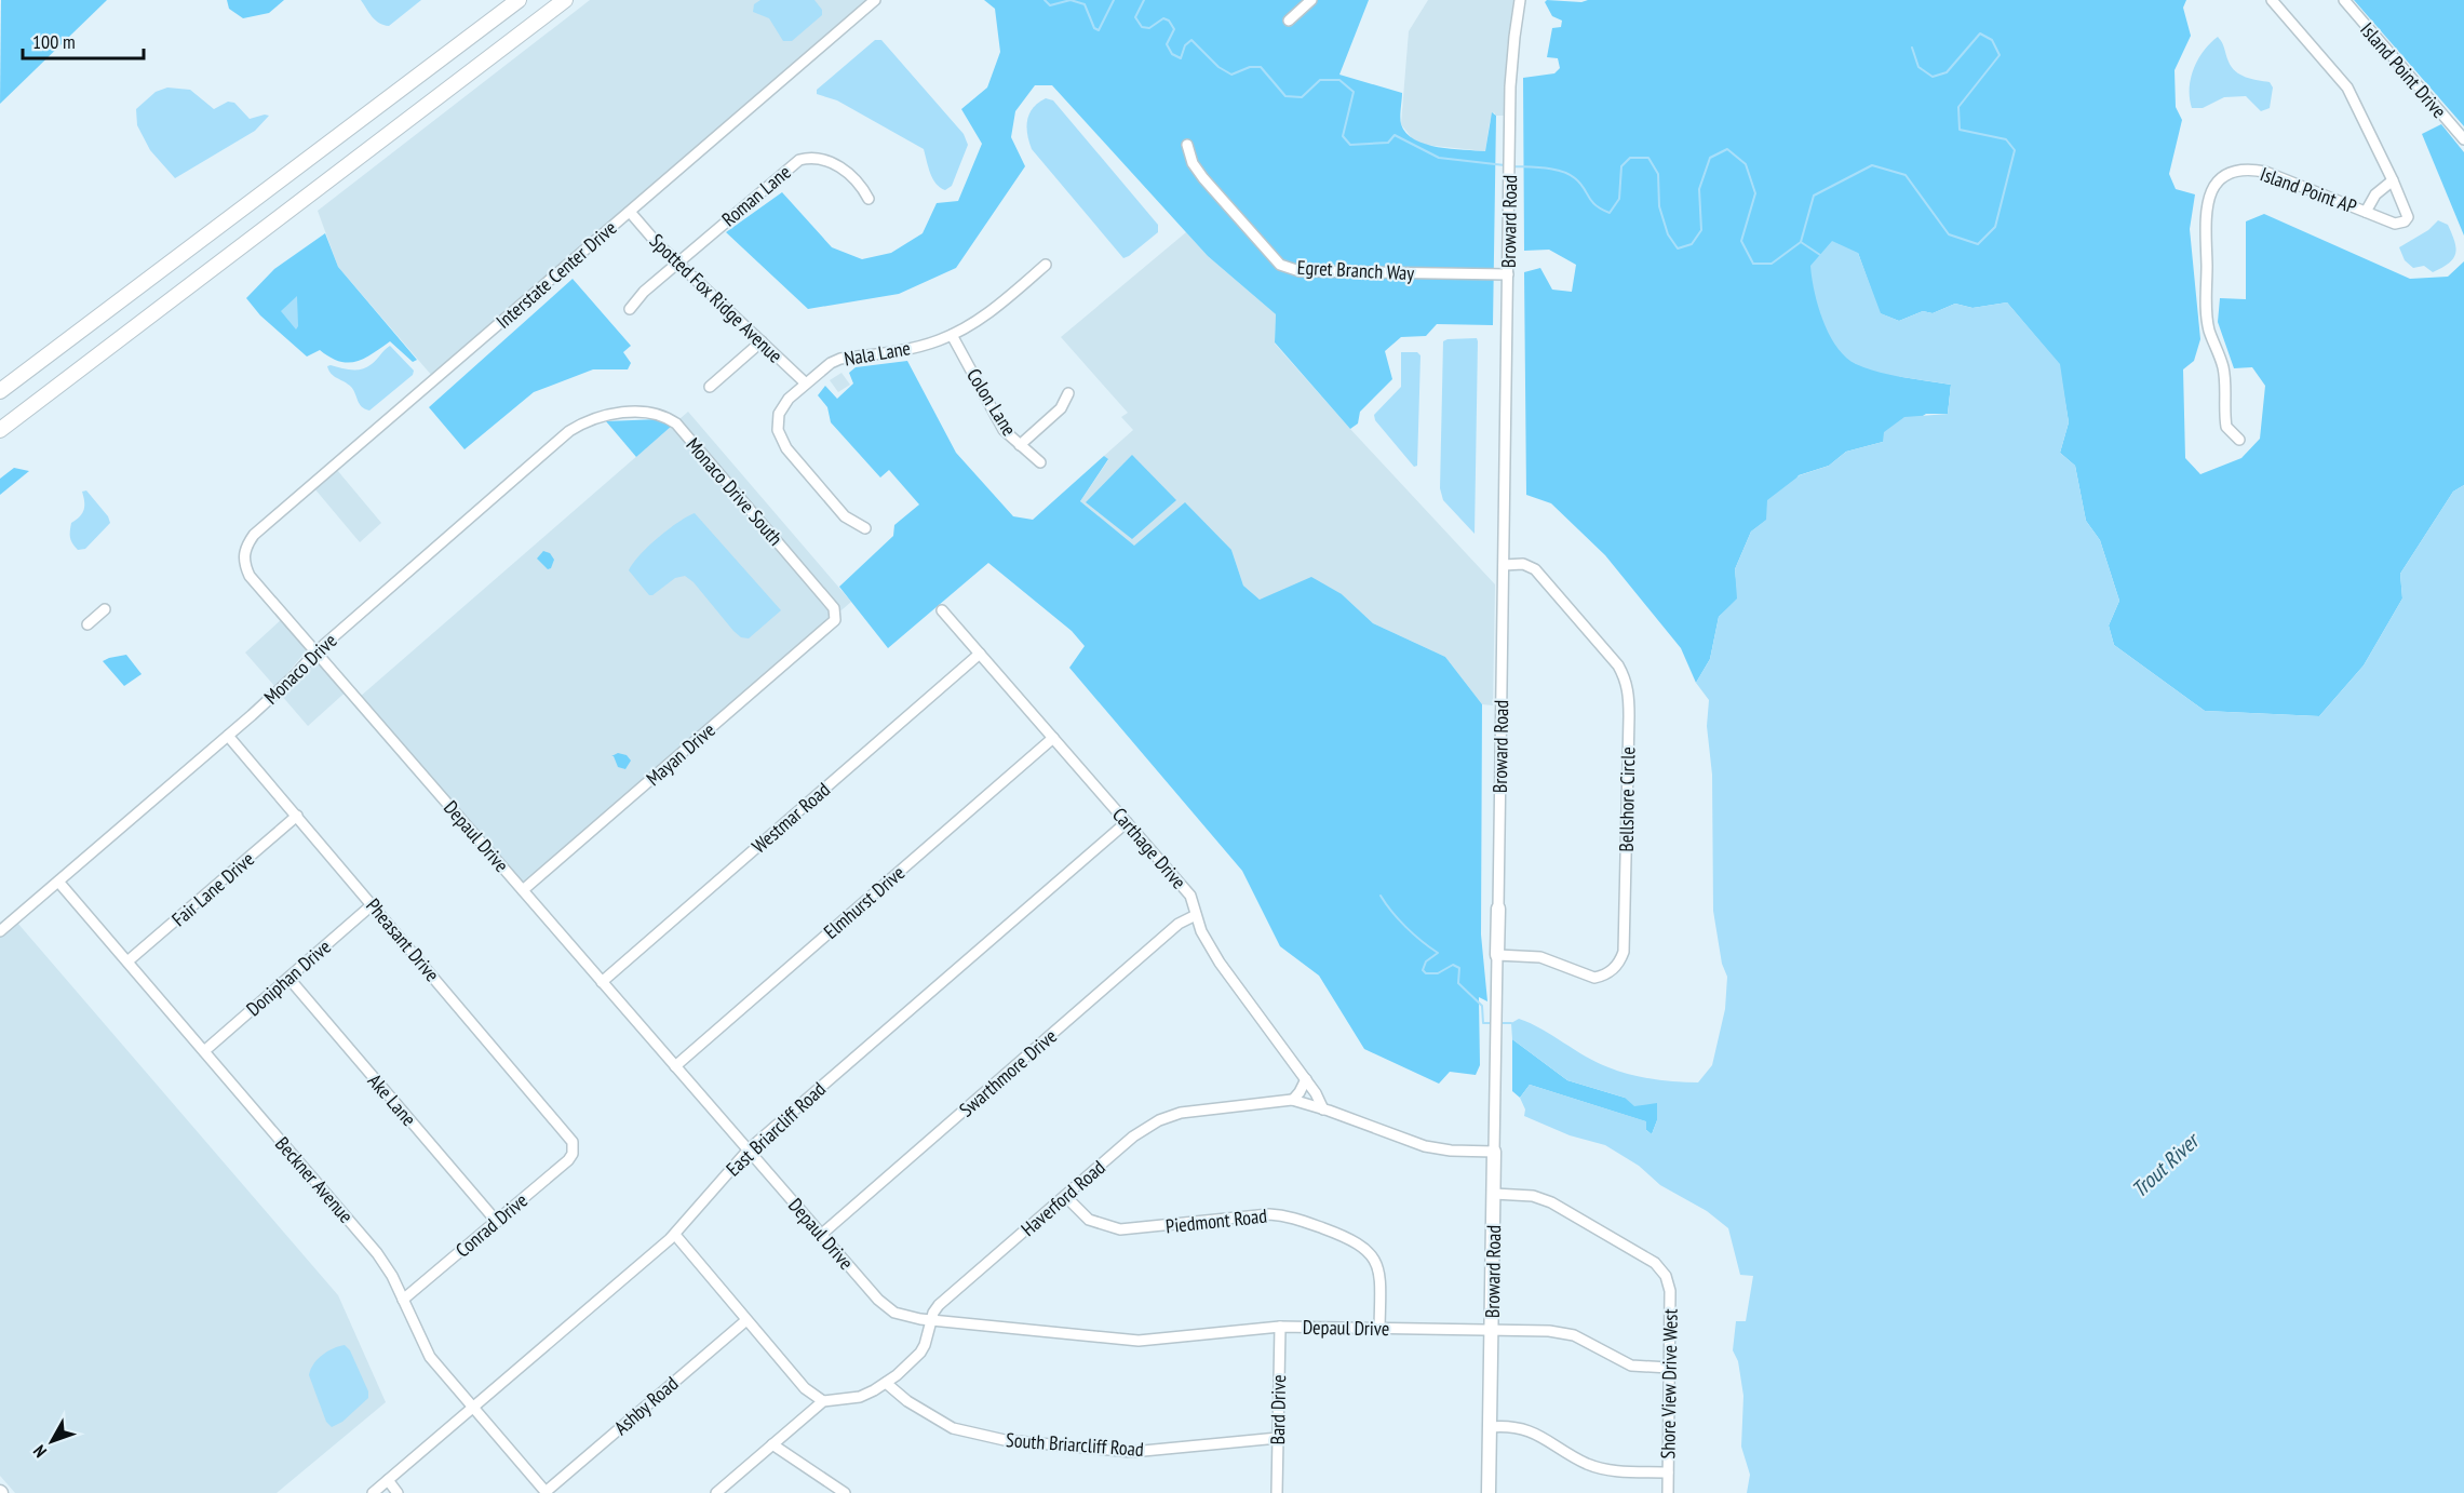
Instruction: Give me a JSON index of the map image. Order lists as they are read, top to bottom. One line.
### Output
{"streets":{"main road":["Broward Road"],"street":["Island Point Drive","Island Point AP","Roman Lane","Egret Branch Way","Interstate Center Drive","Spotted Fox Ridge Avenue","Nala Lane","Colon Lane","Monaco Drive South","Monaco Drive","Mayan Drive","Bellshore Circle","Westmar Road","Depaul Drive","Carthage Drive","Fair Lane Drive","Elmhurst Drive","Pheasant Drive","Doniphan Drive","Swarthmore Drive","Ake Lane","East Briarcliff Road","Beckner Avenue","Haverford Road","Piedmont Road","Conrad Drive","Shore View Drive West","Ashby Road","Bard Drive","South Briarcliff Road"]},"crossings":[["Roman Lane","Spotted Fox Ridge Avenue"],["Broward Road","Egret Branch Way"],["Broward Road","Bellshore Circle"],["Broward Road","Depaul Drive"],["Broward Road","Haverford Road"],["Broward Road","Shore View Drive West"],["Interstate Center Drive","Spotted Fox Ridge Avenue"],["Interstate Center Drive","Depaul Drive"],["Spotted Fox Ridge Avenue","Nala Lane"],["Nala Lane","Colon Lane"],["Monaco Drive South","Monaco Drive"],["Monaco Drive South","Mayan Drive"],["Monaco Drive","Depaul Drive"],["Monaco Drive","Pheasant Drive"],["Monaco Drive","Beckner Avenue"],["Mayan Drive","Depaul Drive"],["Westmar Road","Depaul Drive"],["Westmar Road","Carthage Drive"],["Depaul Drive","Elmhurst Drive"],["Depaul Drive","Swarthmore Drive"],["Depaul Drive","East Briarcliff Road"],["Depaul Drive","Haverford Road"],["Depaul Drive","Piedmont Road"],["Depaul Drive","Shore View Drive West"],["Depaul Drive","Bard Drive"],["Carthage Drive","Elmhurst Drive"],["Carthage Drive","Swarthmore Drive"],["Carthage Drive","East Briarcliff Road"],["Carthage Drive","Haverford Road"],["Fair Lane Drive","Pheasant Drive"],["Fair Lane Drive","Beckner Avenue"],["Pheasant Drive","Doniphan Drive"],["Pheasant Drive","Conrad Drive"],["Doniphan Drive","Ake Lane"],["Doniphan Drive","Beckner Avenue"],["Ake Lane","Conrad Drive"],["East Briarcliff Road","Beckner Avenue"],["Beckner Avenue","Conrad Drive"],["Beckner Avenue","Ashby Road"],["Haverford Road","Piedmont Road"],["Haverford Road","South Briarcliff Road"],["Bard Drive","South Briarcliff Road"]],"water":["Trout River"],"scale_bar":"100 m","north":"bottom left"}
